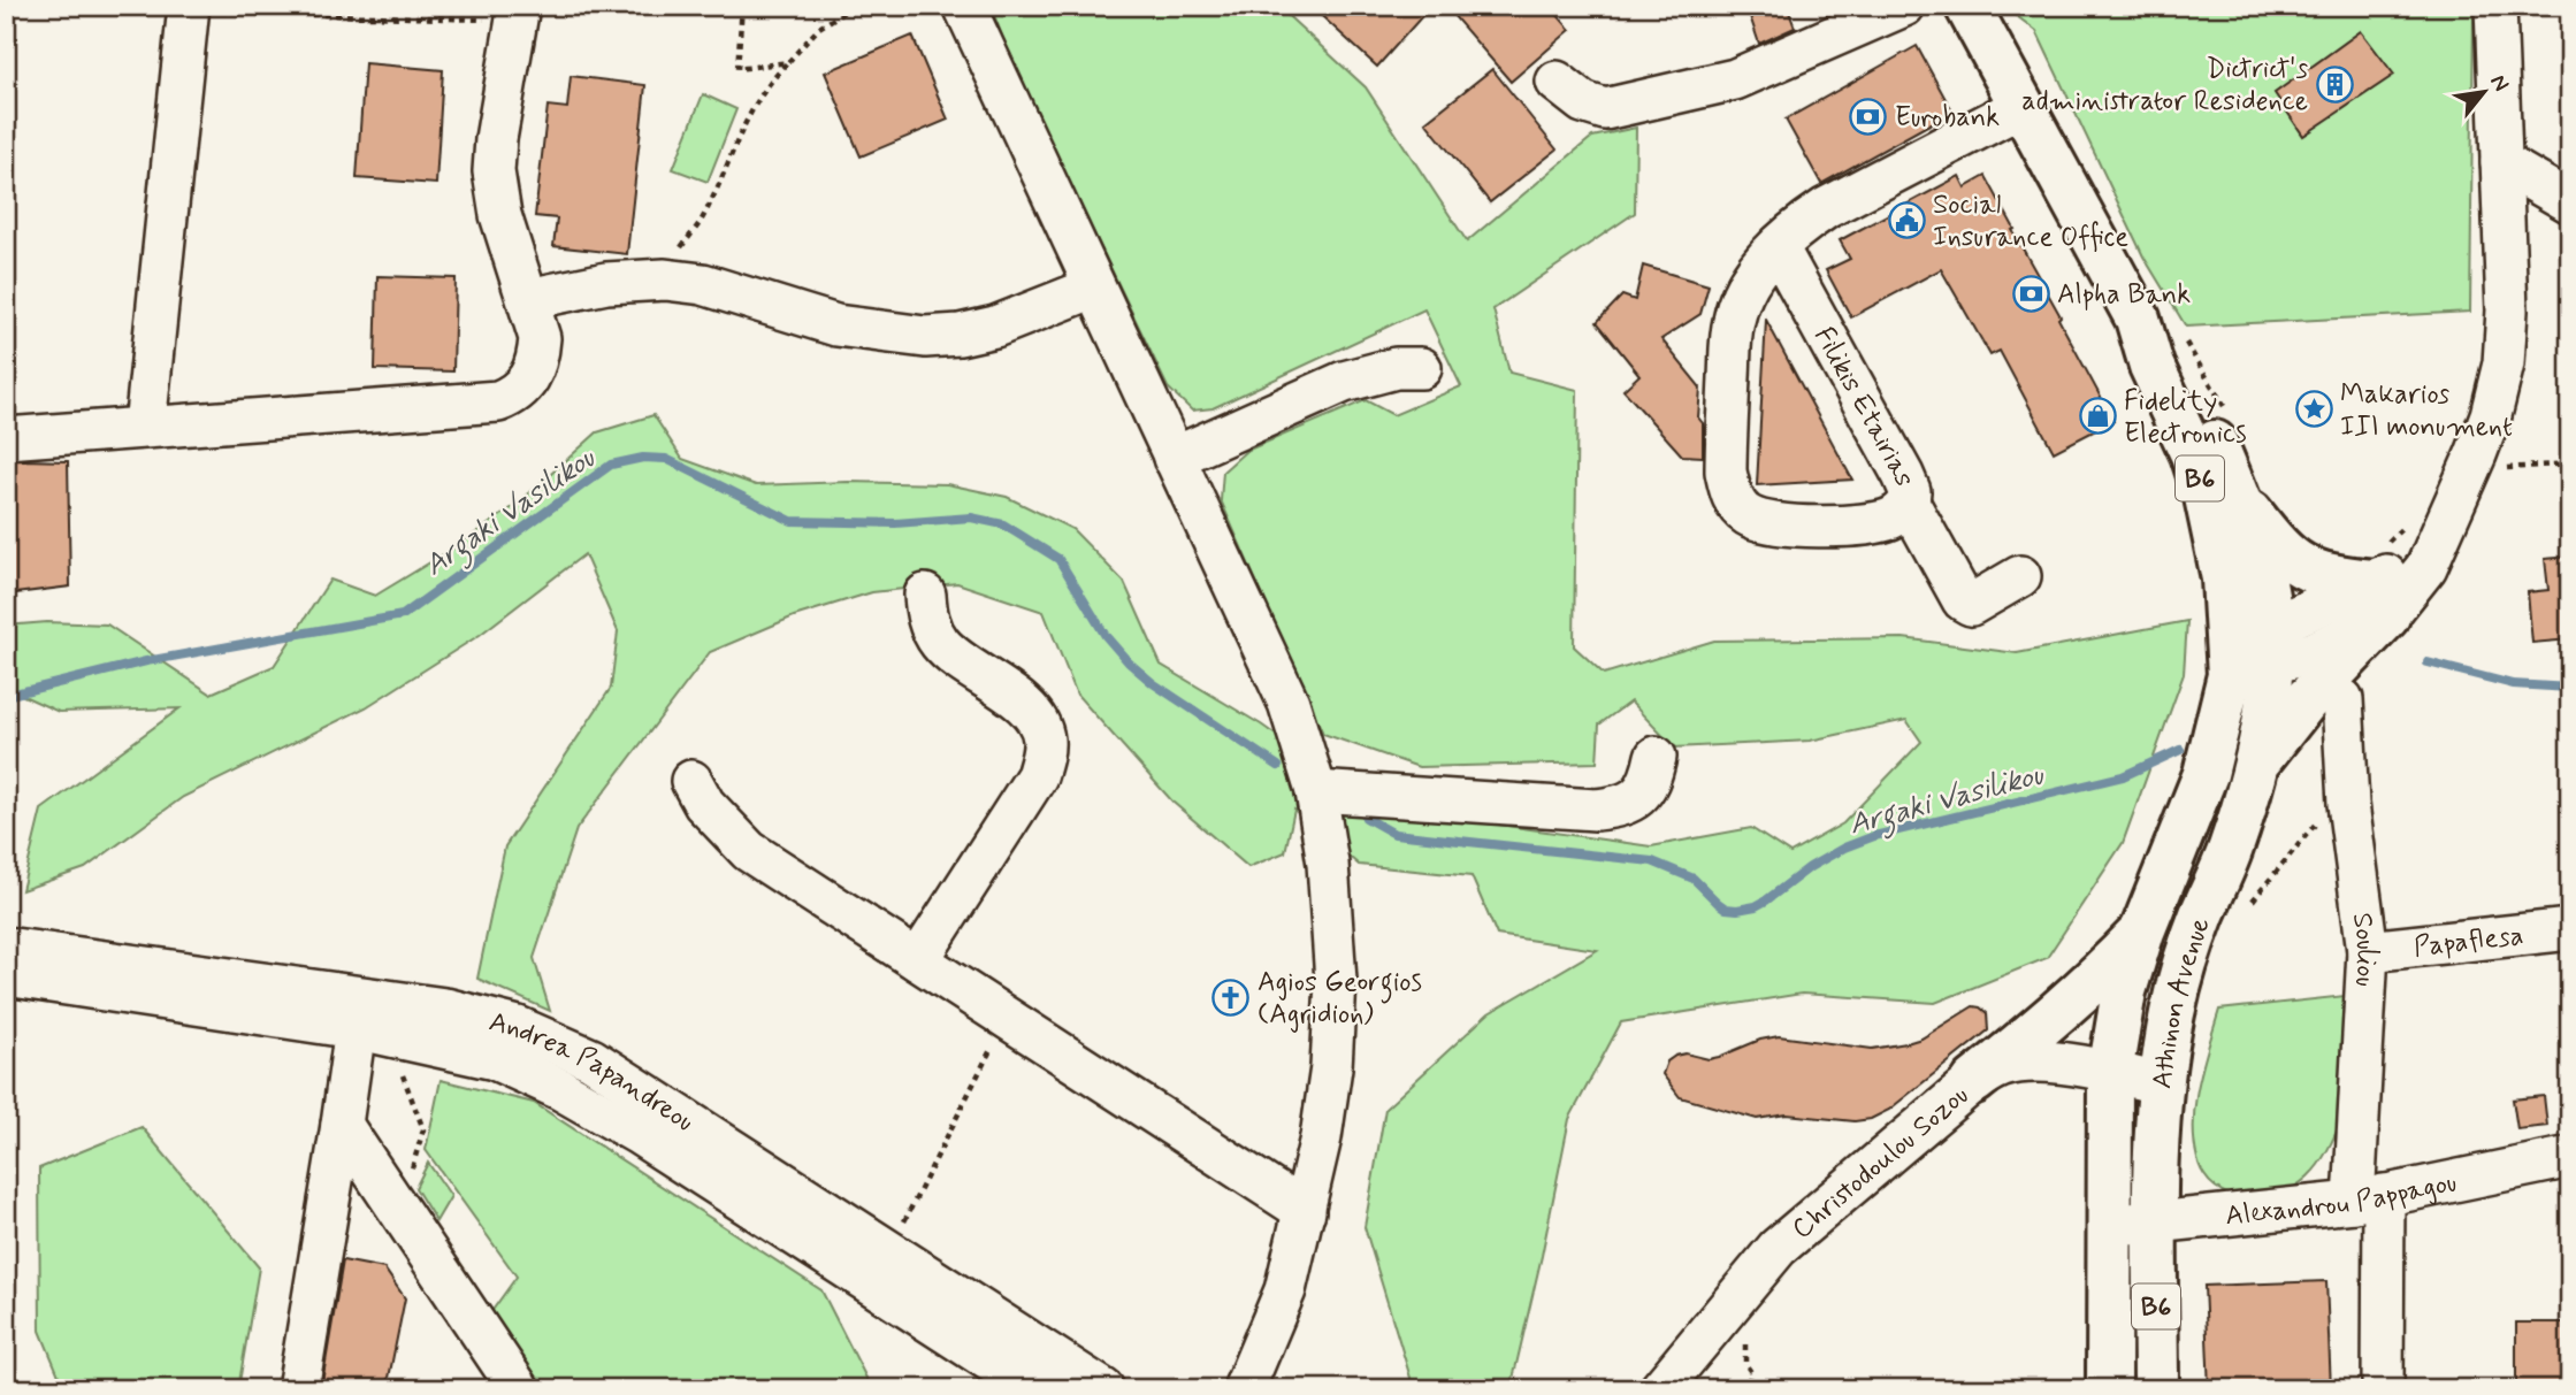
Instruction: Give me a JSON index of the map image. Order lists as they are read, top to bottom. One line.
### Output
{"streets":{"main road":["B6","Athinon Avenue"],"street":["Filikis Etairias","Papaflesa","Souliou","Andrea Papandreou","Christodoulou Sozou","Alexandrou Pappagou"]},"crossings":[["Filikis Etairias","B6"],["B6","Athinon Avenue"],["Papaflesa","Souliou"],["Souliou","Alexandrou Pappagou"],["Athinon Avenue","Christodoulou Sozou"],["Athinon Avenue","Alexandrou Pappagou"]],"water":["Argaki Vasilikou"],"places":{"building":["Dictrict's administrator Residence"],"bank":["Eurobank","Alpha Bank"],"public building":["Social Insurance Office"],"place":["Makarios III monument"],"shop":["Fidelity Electronics"],"church":["Agios Georgios (Agridion)"]},"north":"top right"}
